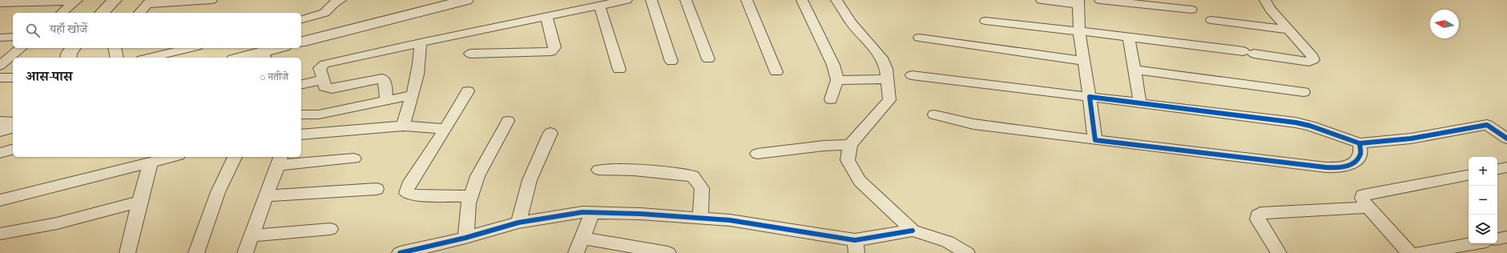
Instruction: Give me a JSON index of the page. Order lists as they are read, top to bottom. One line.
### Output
{"north":"left","page":{"search":"यहाँ खोजें","heading":["आस-पास","0 नतीजे"],"map_buttons":["+","−"]}}
